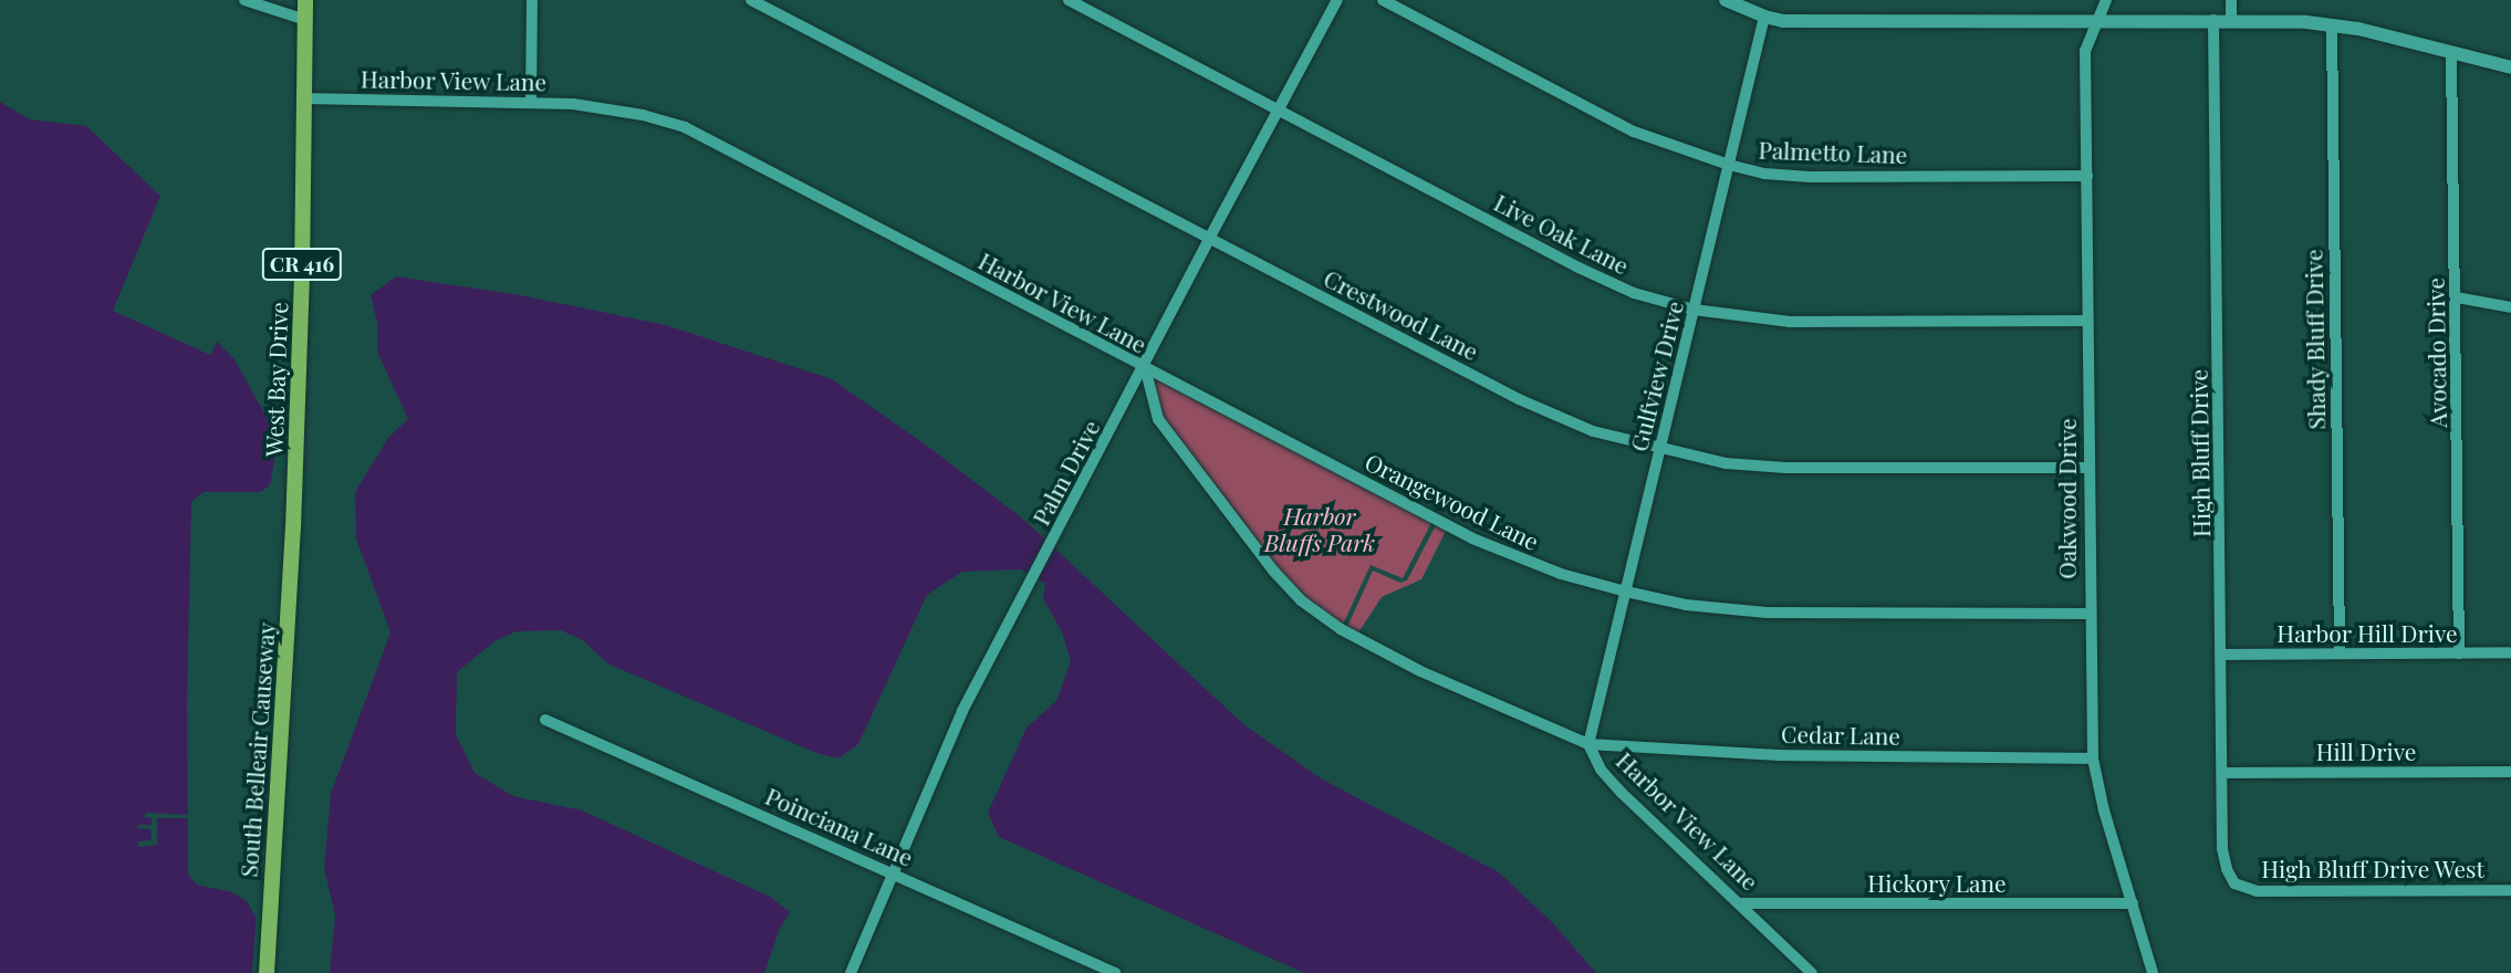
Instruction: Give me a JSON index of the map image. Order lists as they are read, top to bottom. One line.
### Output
{"streets":{"main road":["CR 416","West Bay Drive","South Belleair Causeway"],"street":["Harbor View Lane","Palmetto Lane","Live Oak Lane","Crestwood Lane","Shady Bluff Drive","Avocado Drive","Gulfview Drive","High Bluff Drive","Palm Drive","Oakwood Drive","Orangewood Lane","Harbor Hill Drive","Cedar Lane","Hill Drive","Poinciana Lane","High Bluff Drive West","Hickory Lane"]},"crossings":[["Harbor View Lane","Gulfview Drive"],["Harbor View Lane","West Bay Drive"],["Harbor View Lane","Palm Drive"],["Harbor View Lane","Orangewood Lane"],["Harbor View Lane","Cedar Lane"],["Harbor View Lane","Hickory Lane"],["Palmetto Lane","Gulfview Drive"],["Palmetto Lane","Oakwood Drive"],["Live Oak Lane","Gulfview Drive"],["Live Oak Lane","Palm Drive"],["Live Oak Lane","Oakwood Drive"],["Crestwood Lane","Gulfview Drive"],["Crestwood Lane","Palm Drive"],["Crestwood Lane","Oakwood Drive"],["Shady Bluff Drive","Harbor Hill Drive"],["Avocado Drive","Harbor Hill Drive"],["Gulfview Drive","Orangewood Lane"],["Gulfview Drive","Cedar Lane"],["West Bay Drive","South Belleair Causeway"],["High Bluff Drive","Harbor Hill Drive"],["High Bluff Drive","Hill Drive"],["High Bluff Drive","High Bluff Drive West"],["Palm Drive","Orangewood Lane"],["Palm Drive","Poinciana Lane"],["Oakwood Drive","Orangewood Lane"],["Oakwood Drive","Cedar Lane"],["Oakwood Drive","Hickory Lane"]],"parks":["Harbor Bluffs Park"]}
